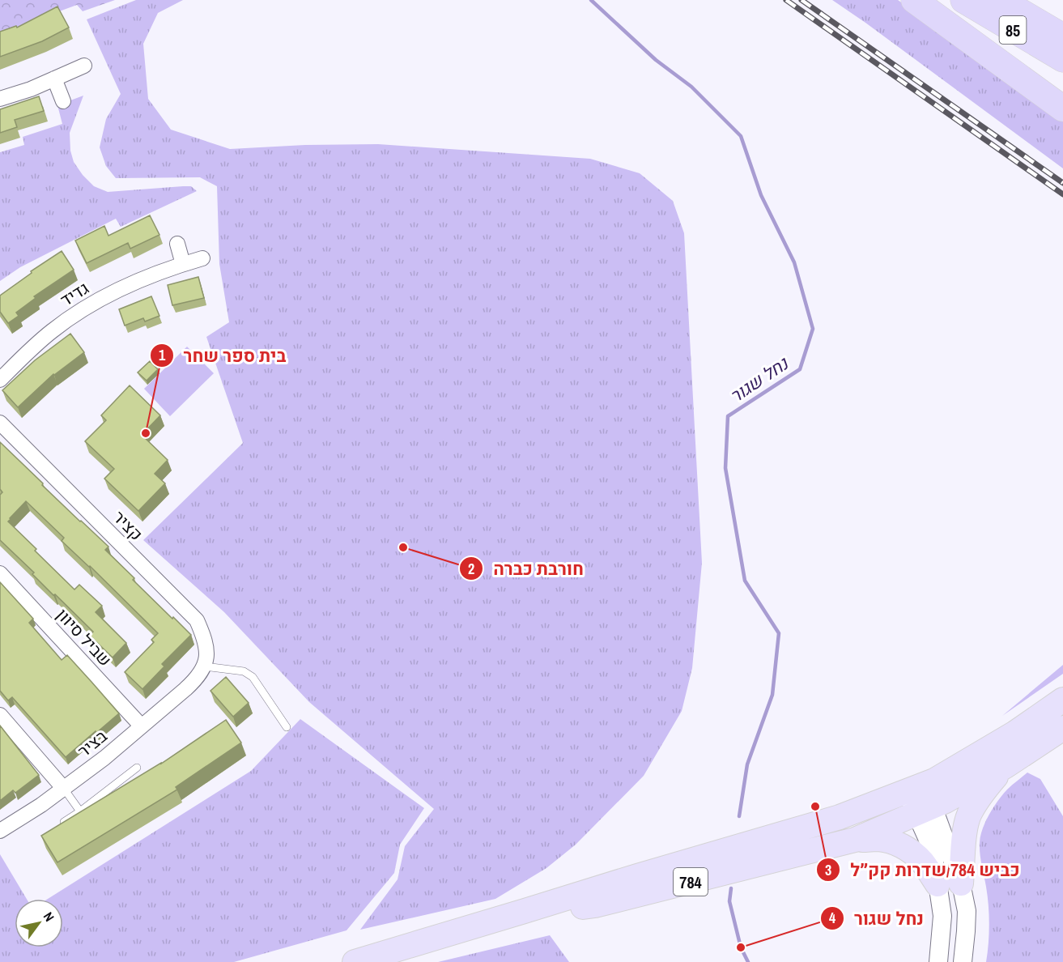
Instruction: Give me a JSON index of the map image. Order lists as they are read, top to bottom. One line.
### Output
{"streets":{"highway":["85"],"main road":["784"],"street":["גדיד","קציר","שביל סיוון","בציר"]},"crossings":[["שביל סיוון","בציר"]],"water":["נחל שגור"],"places":["בית ספר שחר","חורבת כברה","כביש 784/שדרות קק״ל","נחל שגור"],"north":"top right"}
